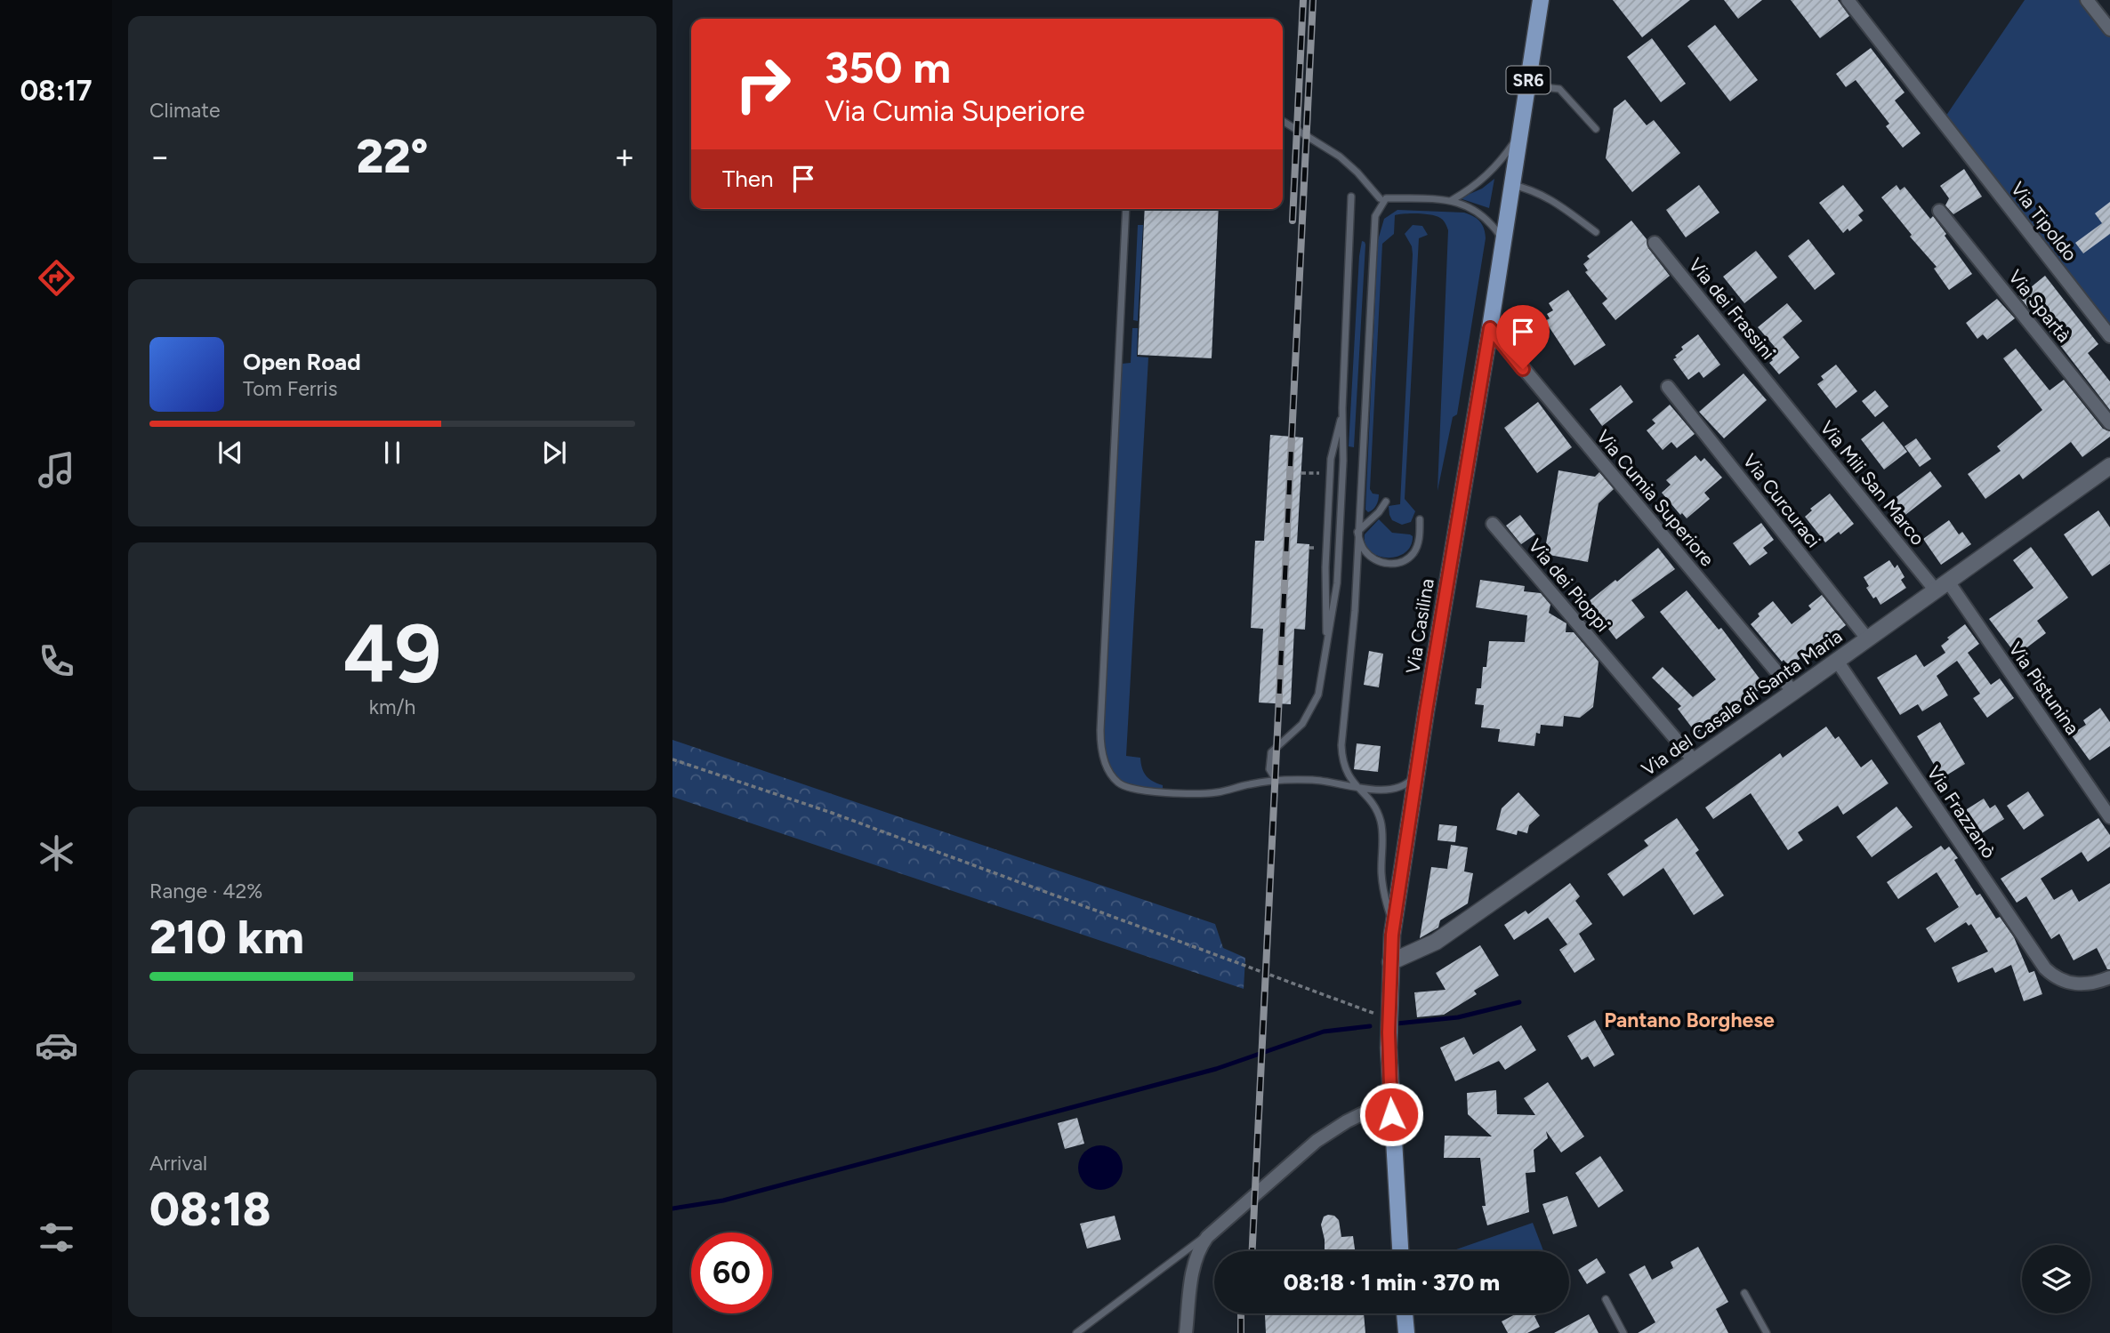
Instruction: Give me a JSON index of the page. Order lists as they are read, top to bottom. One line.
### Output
{"streets":{"main road":["SR6","Via Casilina"],"street":["Via Tipoldo","Via Spartà","Via dei Frassini","Via Mili San Marco","Via Cumia Superiore","Via Curcuraci","Via dei Pioppi","Via Pistunina","Via del Casale di Santa Maria","Via Frazzanò"]},"crossings":[["Via dei Frassini","Via Mili San Marco"],["Via Mili San Marco","Via Pistunina"],["Via Mili San Marco","Via del Casale di Santa Maria"],["Via Cumia Superiore","Via Casilina"],["Via Cumia Superiore","Via del Casale di Santa Maria"],["Via Curcuraci","Via del Casale di Santa Maria"],["Via dei Pioppi","Via del Casale di Santa Maria"],["Via Casilina","Via del Casale di Santa Maria"],["Via Pistunina","Via del Casale di Santa Maria"],["Via del Casale di Santa Maria","Via Frazzanò"]],"districts":["Pantano Borghese"],"page":{"tabs":"08:17","tile":["Climate",["49","km/h"],["Range · 42%","210 km"],["Arrival","08:18"]],"turn":["350 m","Via Cumia Superiore"],"heat":["−","22°","+"],"then":"Then","song":["Open Road","Tom Ferris"],"limit":"60","trip":"08:18 · 1 min · 370 m"}}
